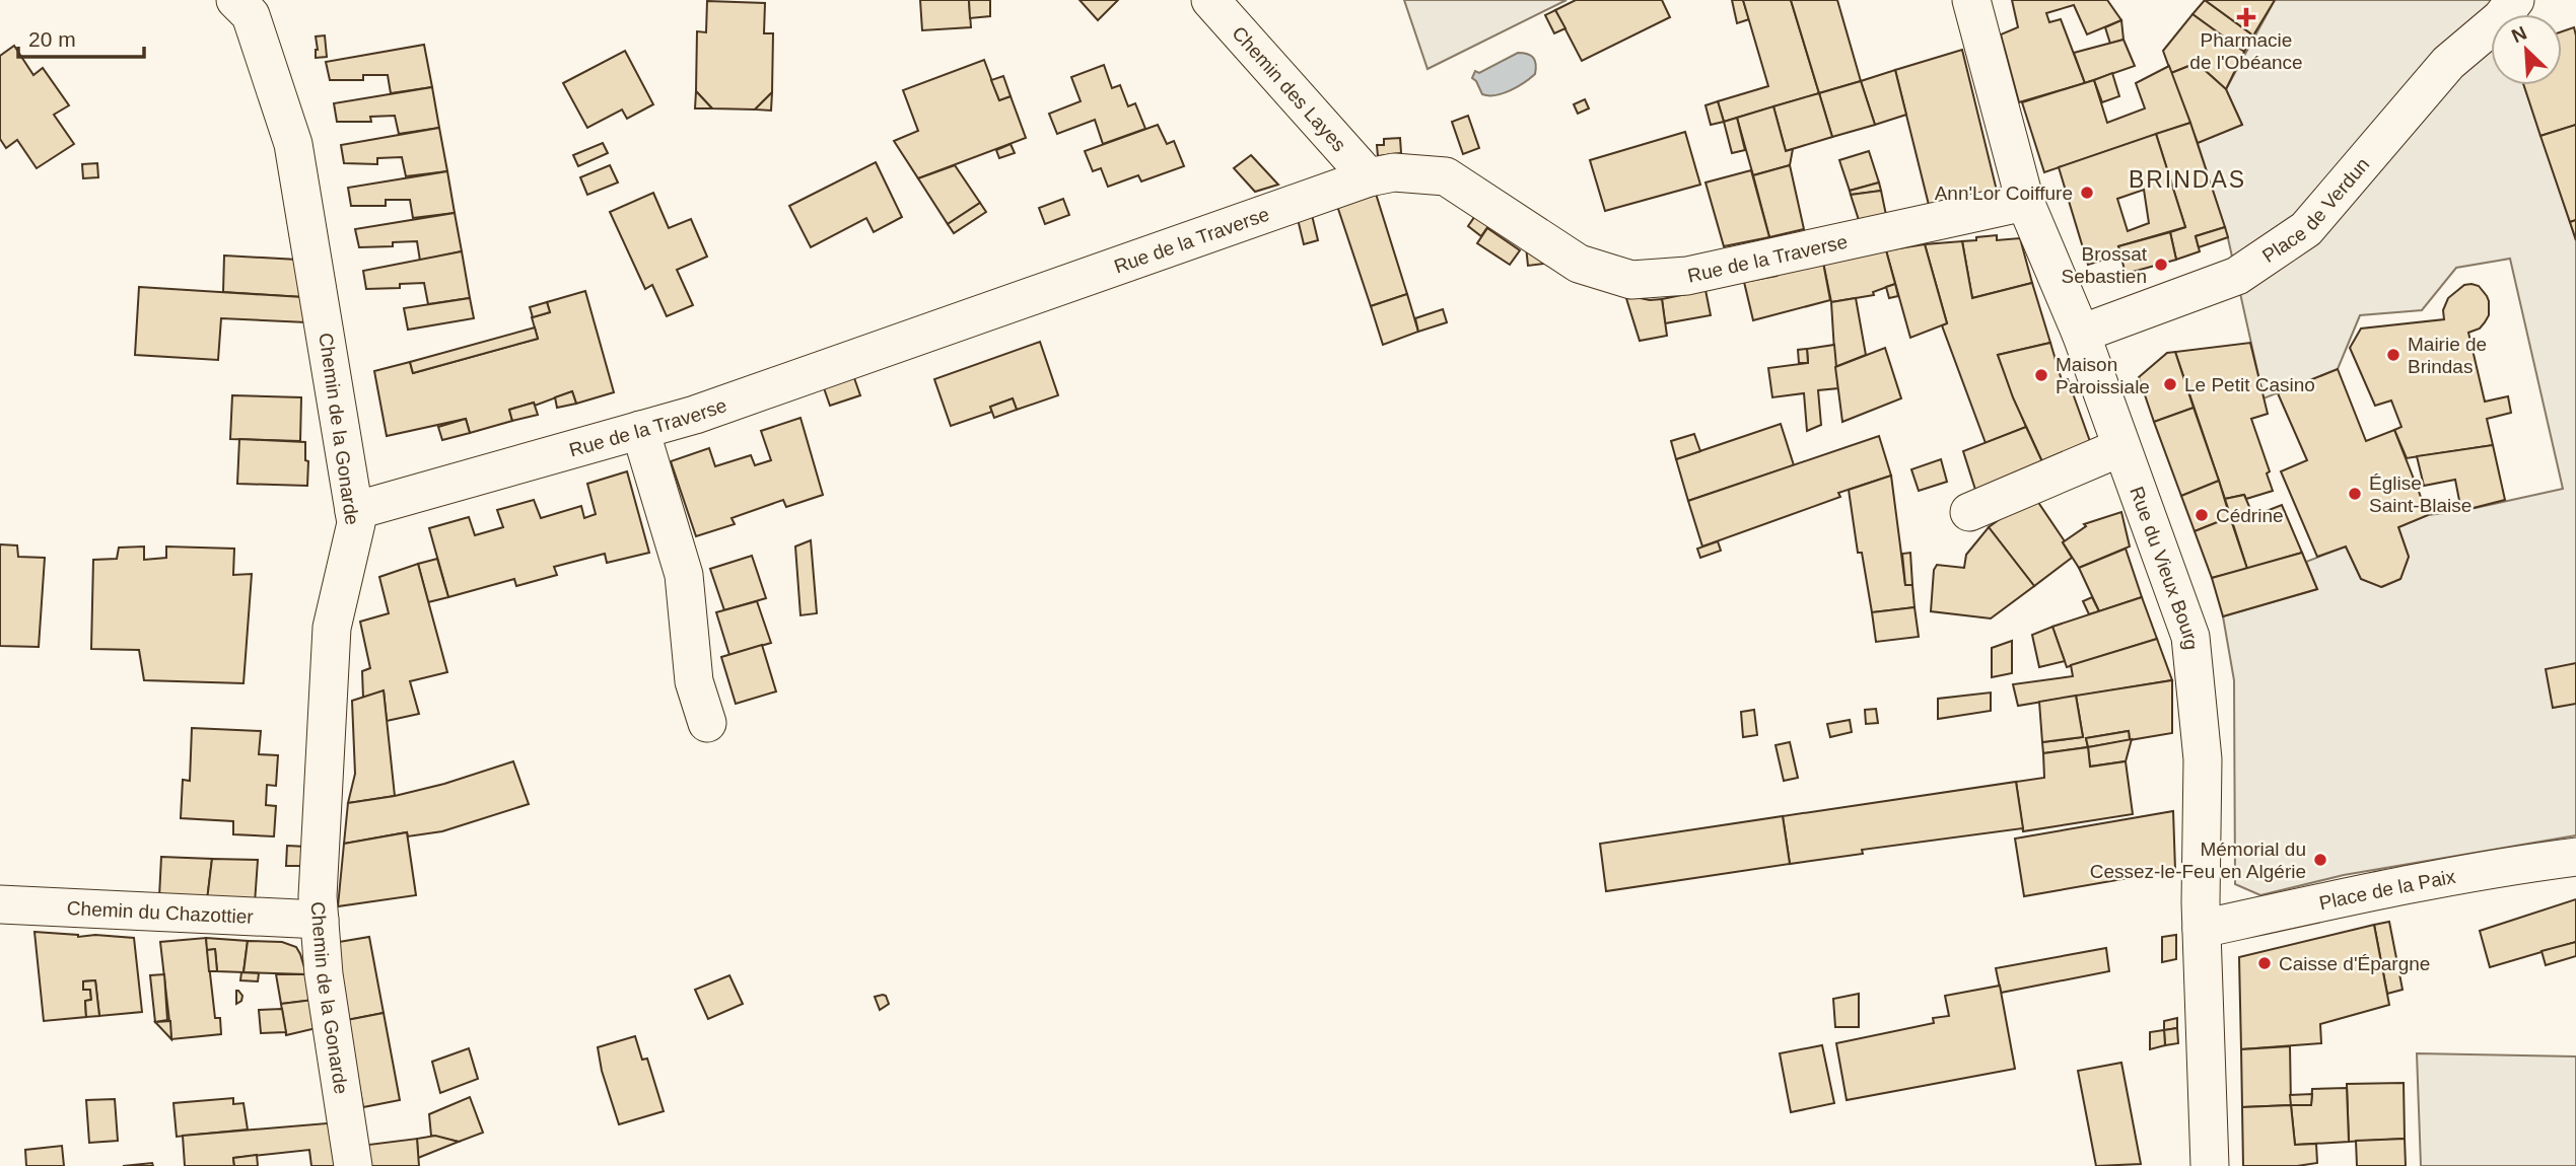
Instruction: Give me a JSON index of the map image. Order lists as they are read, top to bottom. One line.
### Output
{"streets":{"street":["Chemin des Layes","Place de Verdun","Rue de la Traverse","Chemin de la Gonarde","Rue du Vieux Bourg","Place de la Paix","Chemin du Chazottier"]},"crossings":[["Chemin des Layes","Rue de la Traverse"],["Place de Verdun","Rue du Vieux Bourg"],["Rue de la Traverse","Chemin de la Gonarde"],["Rue de la Traverse","Rue du Vieux Bourg"],["Chemin de la Gonarde","Chemin du Chazottier"],["Rue du Vieux Bourg","Place de la Paix"]],"districts":["BRINDAS"],"places":{"health":["Pharmacie de l'Obéance"],"other":["Ann'Lor Coiffure","Brossat Sebastien","Mairie de Brindas","Maison Paroissiale","Le Petit Casino","Église Saint-Blaise","Cédrine","Mémorial du Cessez-le-Feu en Algérie","Caisse d'Épargne"]},"scale_bar":"20 m","north":"top left"}
